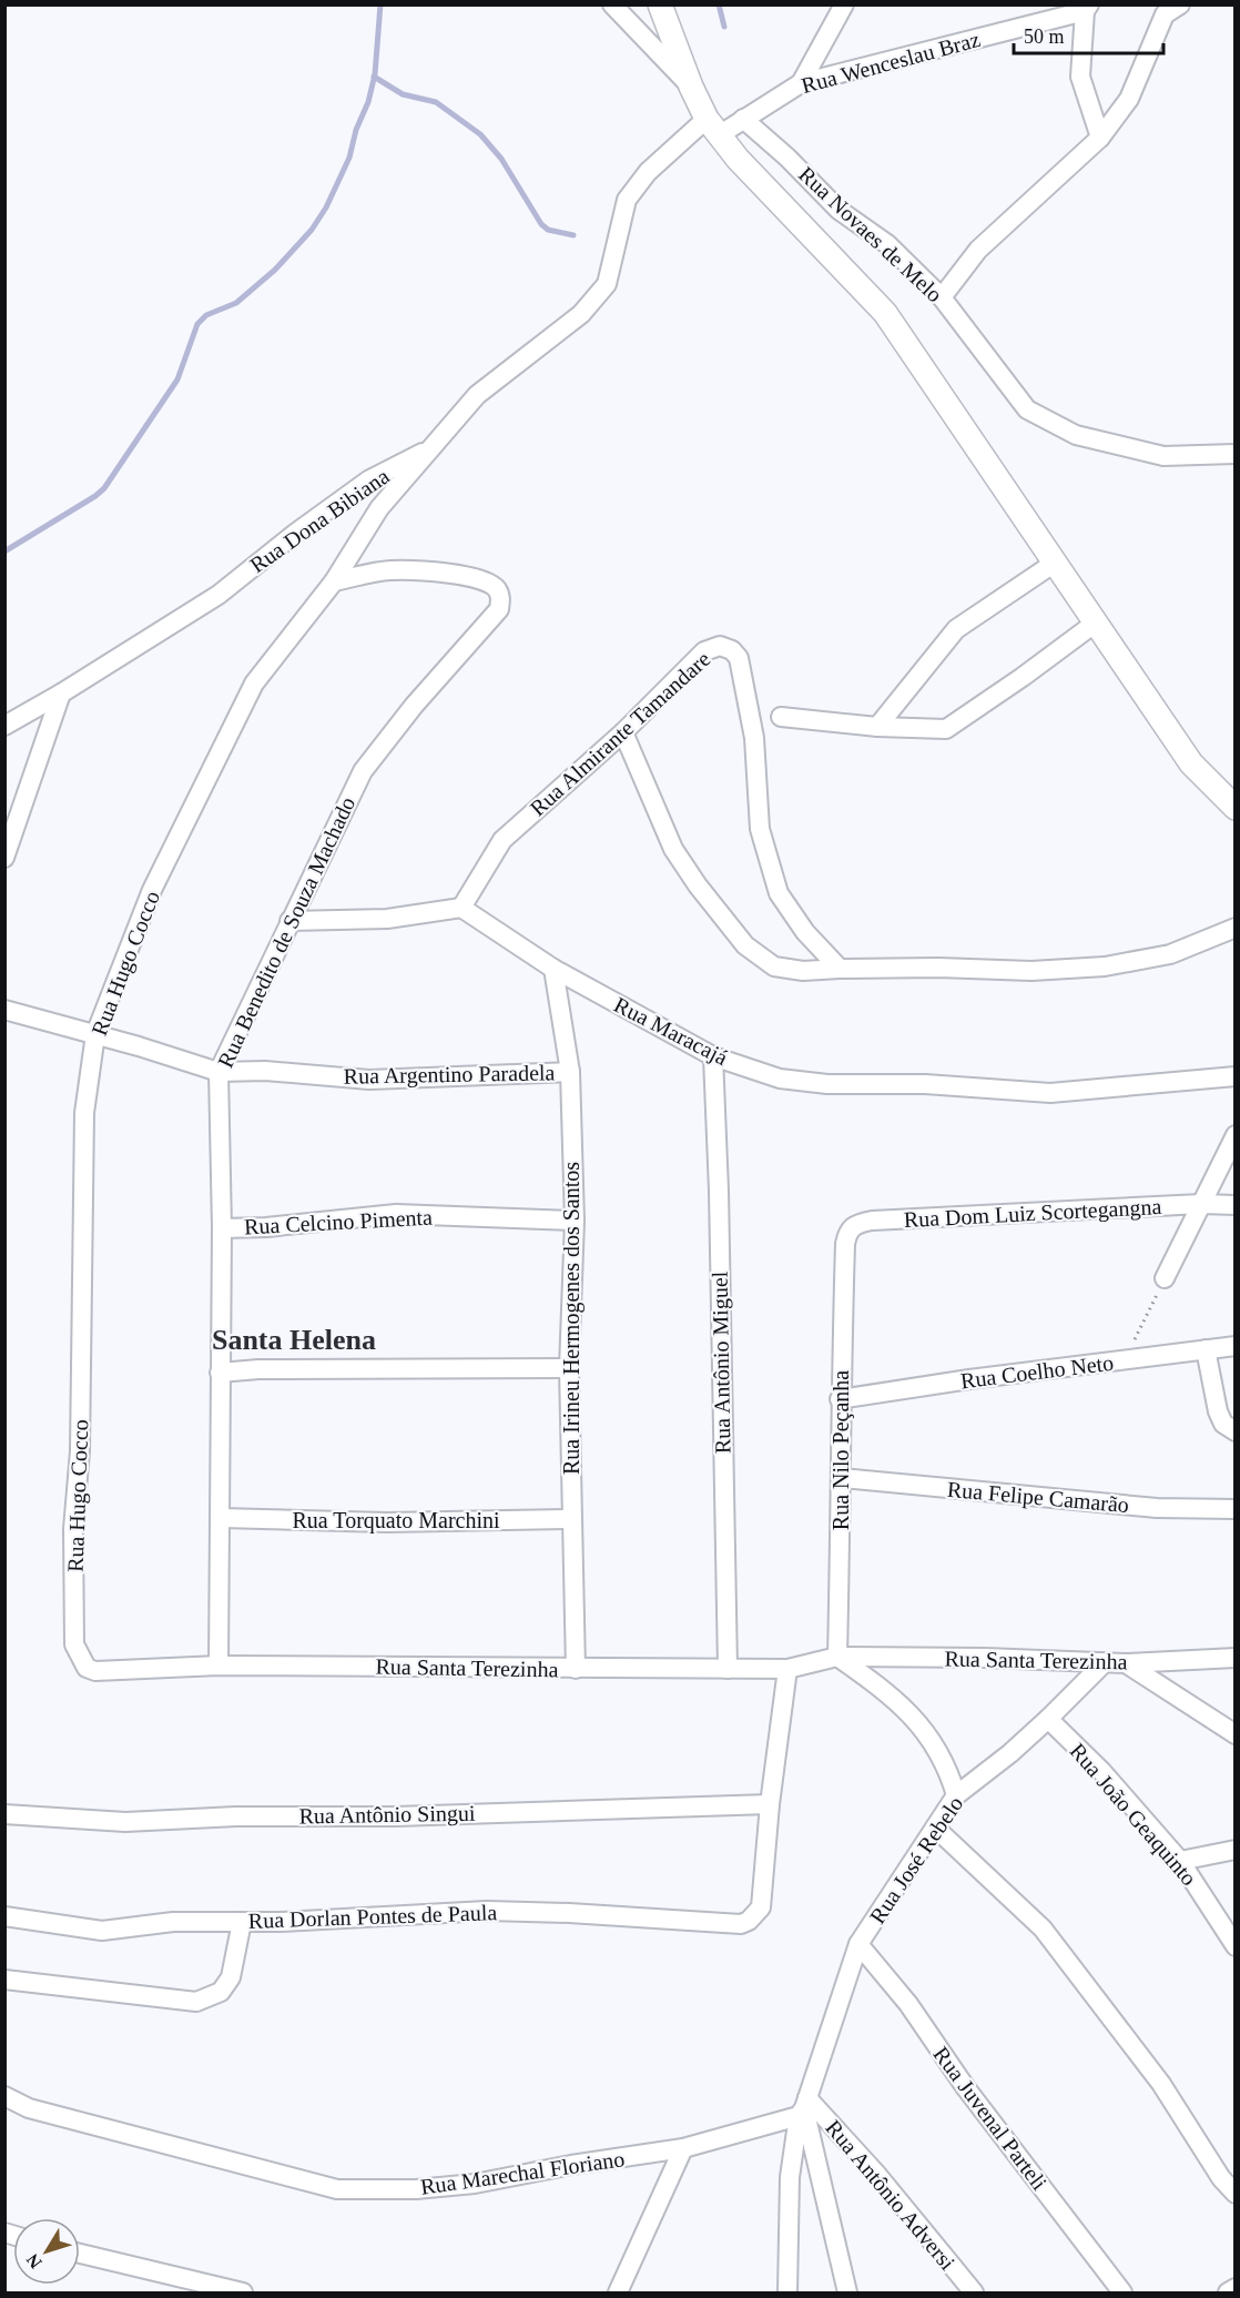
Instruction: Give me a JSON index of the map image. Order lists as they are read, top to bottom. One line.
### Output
{"streets":{"street":["Rua Wenceslau Braz","Rua Novaes de Melo","Rua Dona Bibiana","Rua Almirante Tamandare","Rua Benedito de Souza Machado","Rua Hugo Cocco","Rua Maracajá","Rua Argentino Paradela","Rua Dom Luiz Scortegangna","Rua Celcino Pimenta","Rua Irineu Hermogenes dos Santos","Rua Antônio Miguel","Rua Coelho Neto","Rua Nilo Peçanha","Rua Felipe Camarão","Rua Torquato Marchini","Rua Santa Terezinha","Rua Antônio Singui","Rua João Geaquinto","Rua José Rebelo","Rua Dorlan Pontes de Paula","Rua Juvenal Parteli","Rua Marechal Floriano","Rua Antônio Adversi"]},"crossings":[["Rua Wenceslau Braz","Rua Novaes de Melo"],["Rua Wenceslau Braz","Rua Dona Bibiana"],["Rua Dona Bibiana","Rua Hugo Cocco"],["Rua Almirante Tamandare","Rua Maracajá"],["Rua Benedito de Souza Machado","Rua Hugo Cocco"],["Rua Benedito de Souza Machado","Rua Argentino Paradela"],["Rua Benedito de Souza Machado","Rua Celcino Pimenta"],["Rua Benedito de Souza Machado","Rua Torquato Marchini"],["Rua Benedito de Souza Machado","Rua Santa Terezinha"],["Rua Hugo Cocco","Rua Argentino Paradela"],["Rua Hugo Cocco","Rua Santa Terezinha"],["Rua Maracajá","Rua Irineu Hermogenes dos Santos"],["Rua Maracajá","Rua Antônio Miguel"],["Rua Argentino Paradela","Rua Irineu Hermogenes dos Santos"],["Rua Dom Luiz Scortegangna","Rua Nilo Peçanha"],["Rua Celcino Pimenta","Rua Irineu Hermogenes dos Santos"],["Rua Irineu Hermogenes dos Santos","Rua Torquato Marchini"],["Rua Irineu Hermogenes dos Santos","Rua Santa Terezinha"],["Rua Antônio Miguel","Rua Santa Terezinha"],["Rua Coelho Neto","Rua Nilo Peçanha"],["Rua Nilo Peçanha","Rua Felipe Camarão"],["Rua Nilo Peçanha","Rua Santa Terezinha"],["Rua Santa Terezinha","Rua José Rebelo"],["Rua Antônio Singui","Rua Dorlan Pontes de Paula"],["Rua João Geaquinto","Rua José Rebelo"],["Rua José Rebelo","Rua Juvenal Parteli"],["Rua José Rebelo","Rua Marechal Floriano"],["Rua José Rebelo","Rua Antônio Adversi"],["Rua Marechal Floriano","Rua Antônio Adversi"]],"districts":["Santa Helena"],"scale_bar":"50 m","north":"bottom left"}
